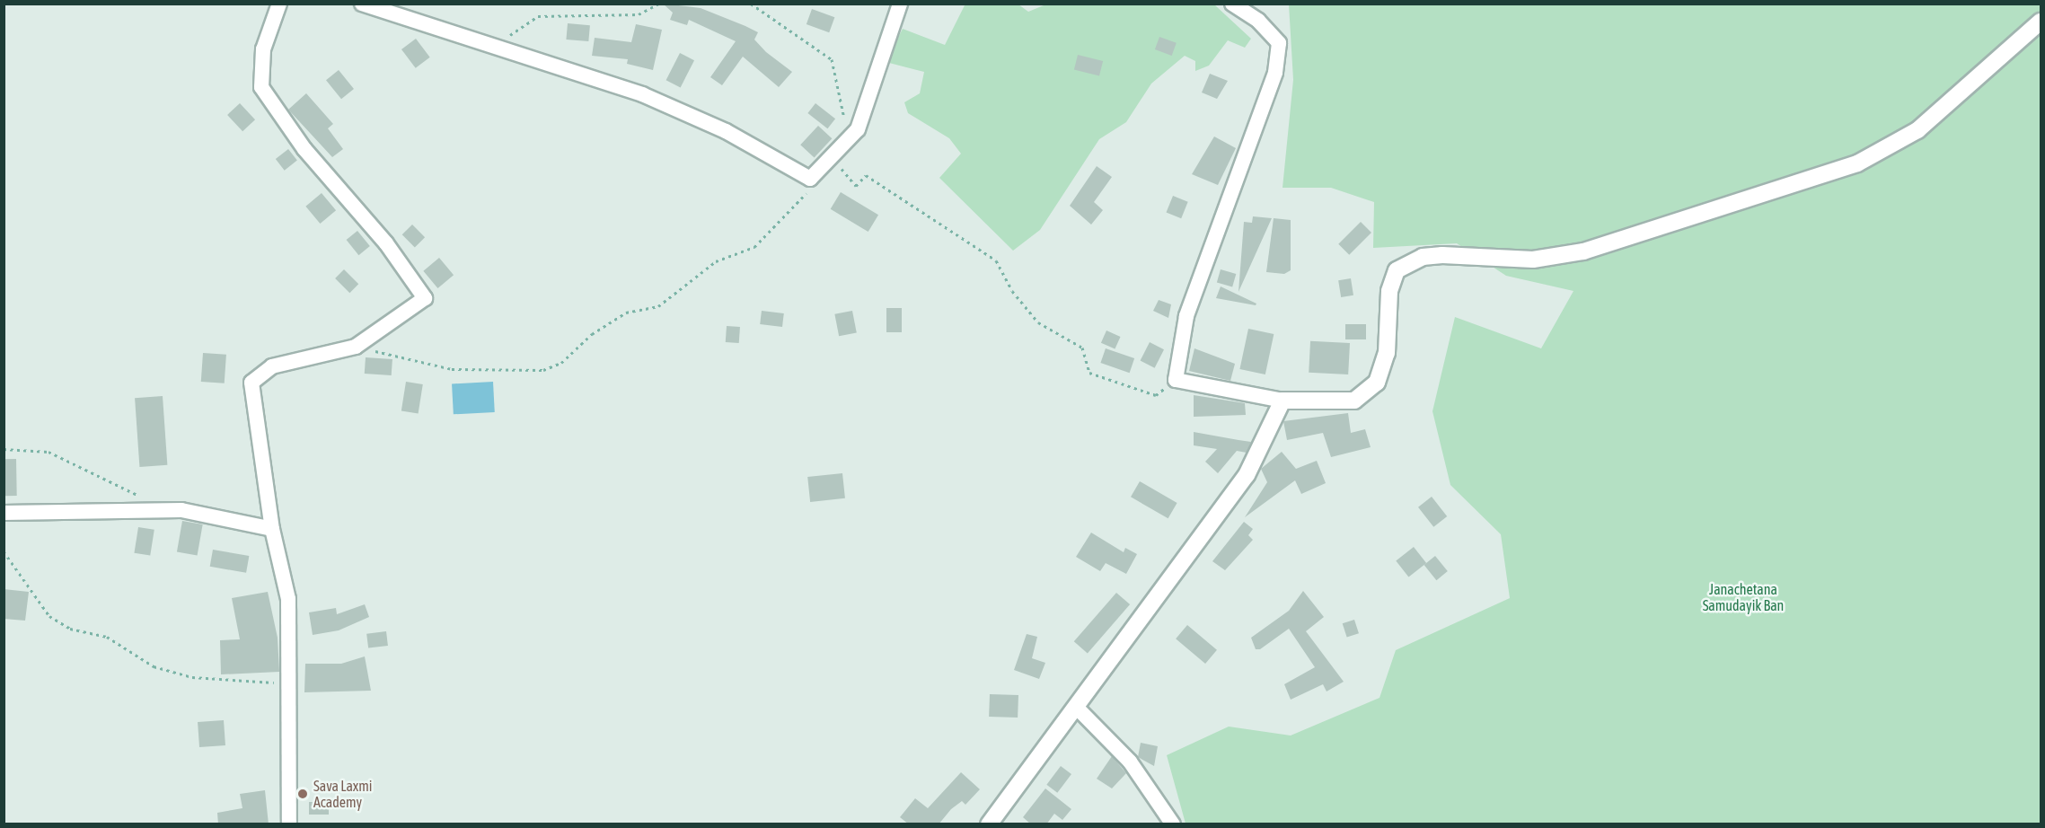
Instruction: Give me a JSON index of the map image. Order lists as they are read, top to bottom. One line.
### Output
{"parks":["Janachetana Samudayik Ban"],"places":["Sava Laxmi Academy"]}
